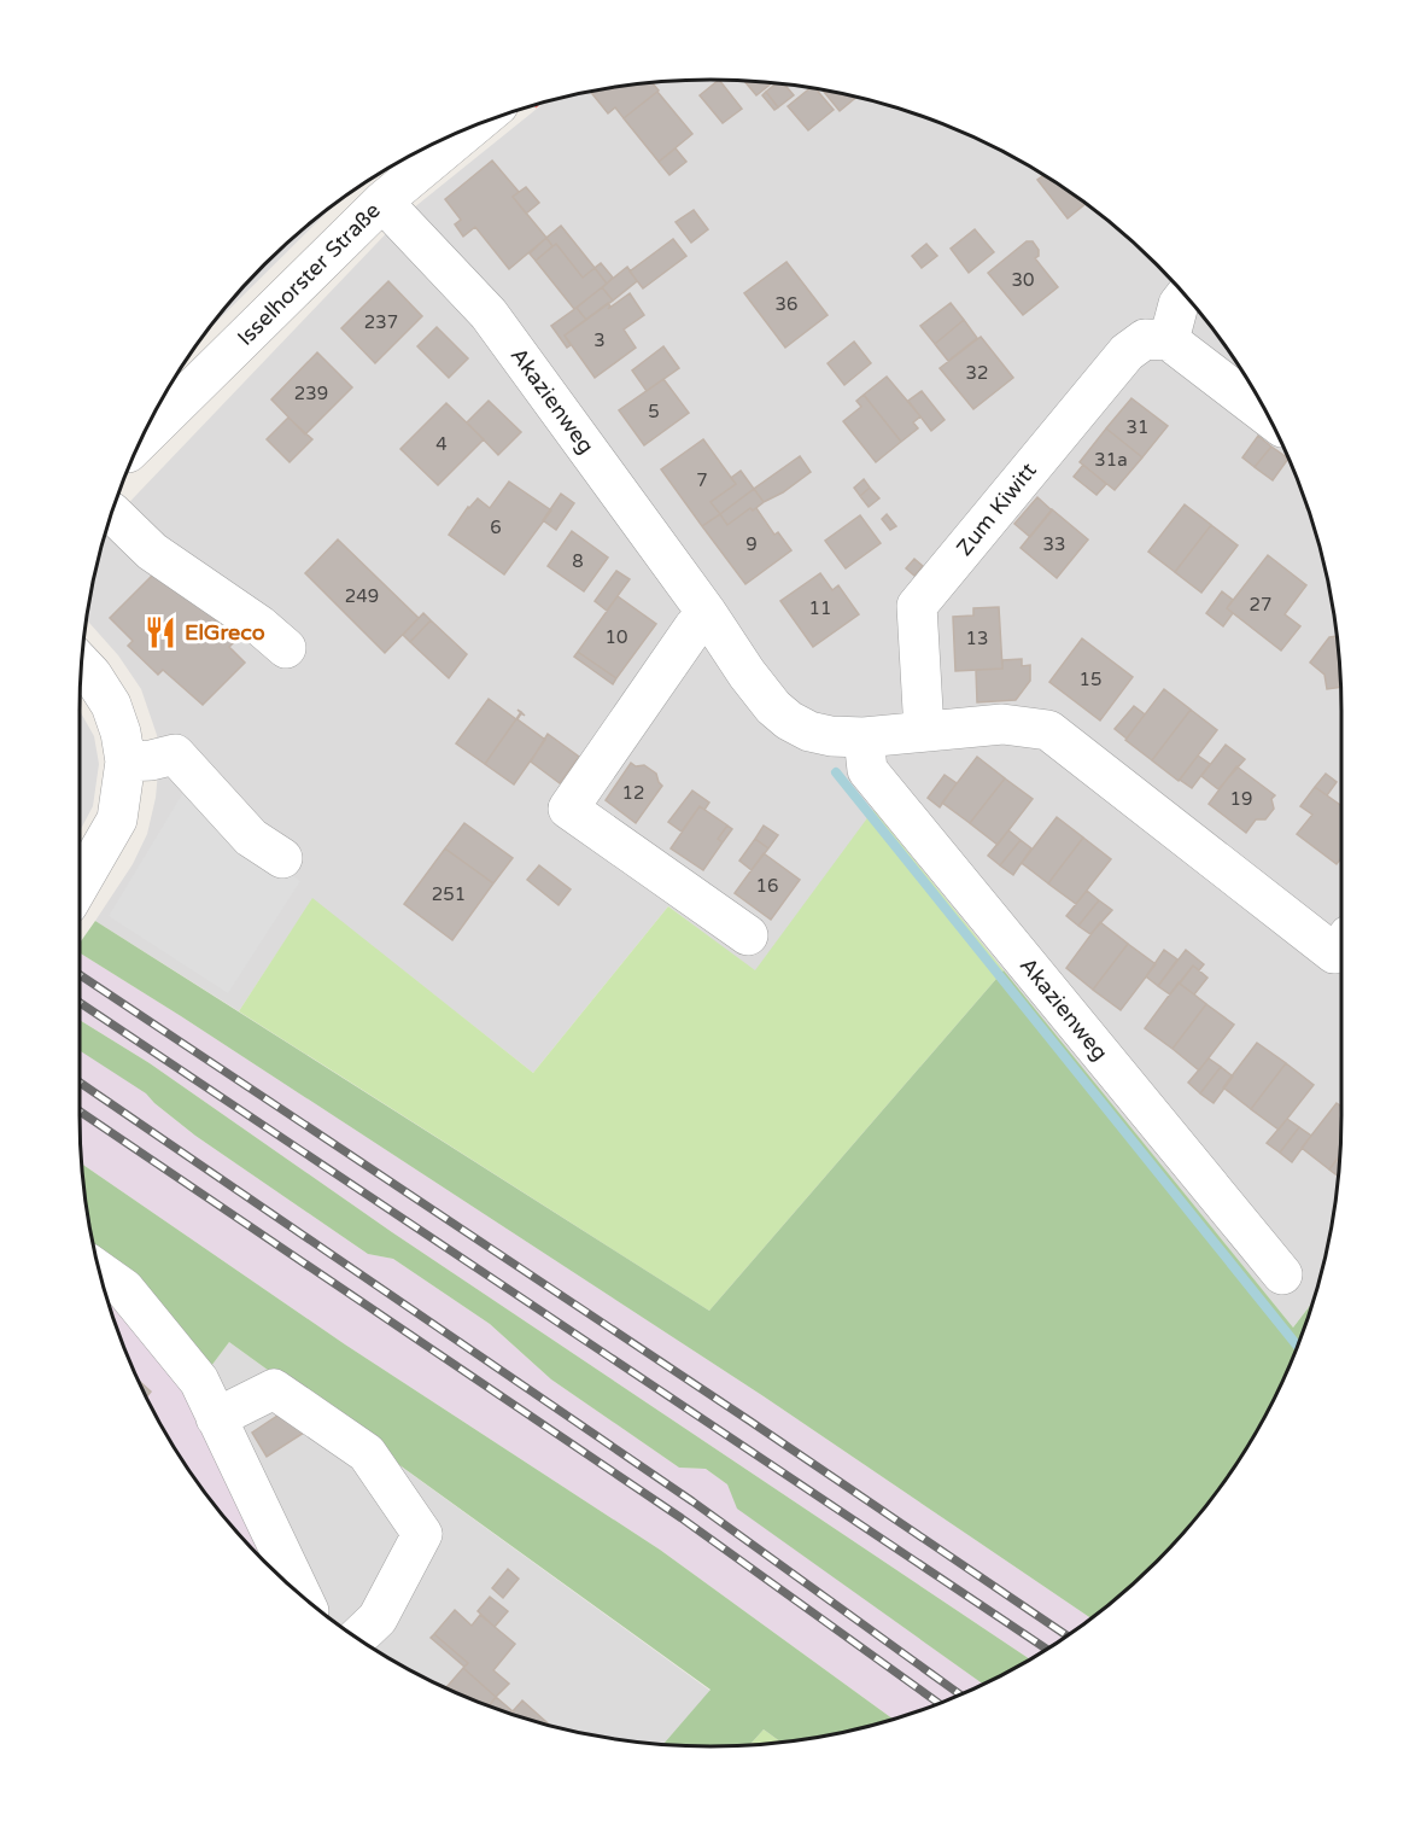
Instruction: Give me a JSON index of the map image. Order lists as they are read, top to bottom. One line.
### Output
{"streets":{"street":["Isselhorster Straße","Akazienweg","Zum Kiwitt"]},"crossings":[["Isselhorster Straße","Akazienweg"],["Akazienweg","Zum Kiwitt"]],"places":{"restaurant":["ElGreco"]},"house_numbers":["30","36","237","3","32","239","5","31","4","31a","7","6","9","33","8","249","27","11","10","13","15","12","19","16","251"]}
